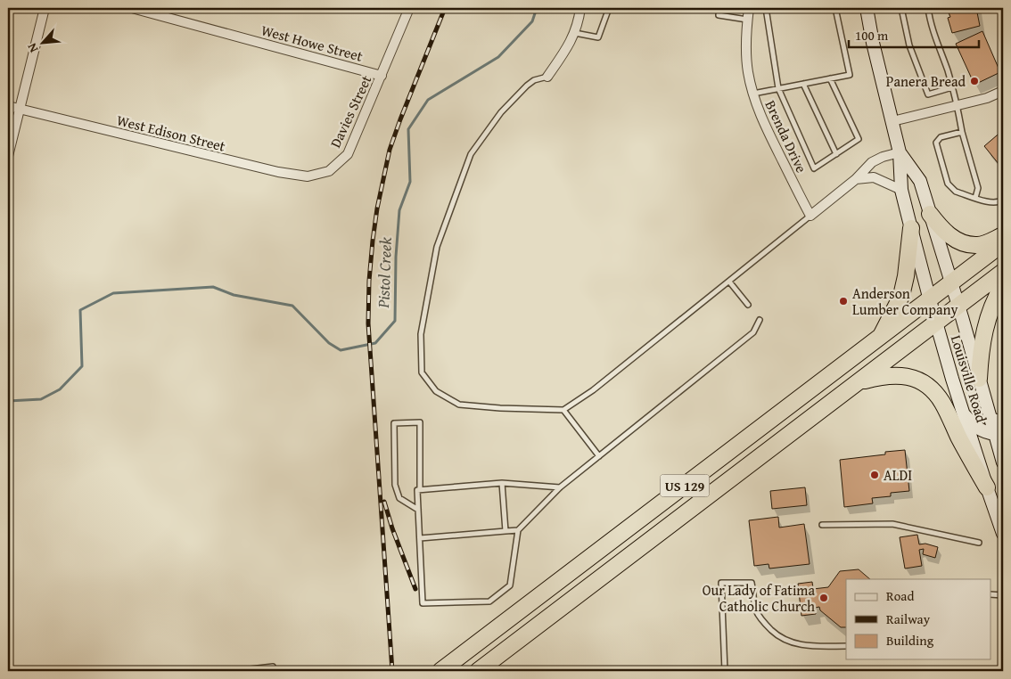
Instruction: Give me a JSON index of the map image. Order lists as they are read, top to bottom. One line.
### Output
{"streets":{"highway":["US 129"],"main road":["Louisville Road"],"street":["West Howe Street","Davies Street","West Edison Street","Brenda Drive"]},"crossings":[["West Howe Street","Davies Street"],["Davies Street","West Edison Street"],["Louisville Road","US 129"]],"water":["Pistol Creek"],"places":["Panera Bread","Anderson Lumber Company","ALDI","Our Lady of Fatima Catholic Church"],"legend":["Road","Railway","Building"],"scale_bar":"100 m","north":"bottom left"}
